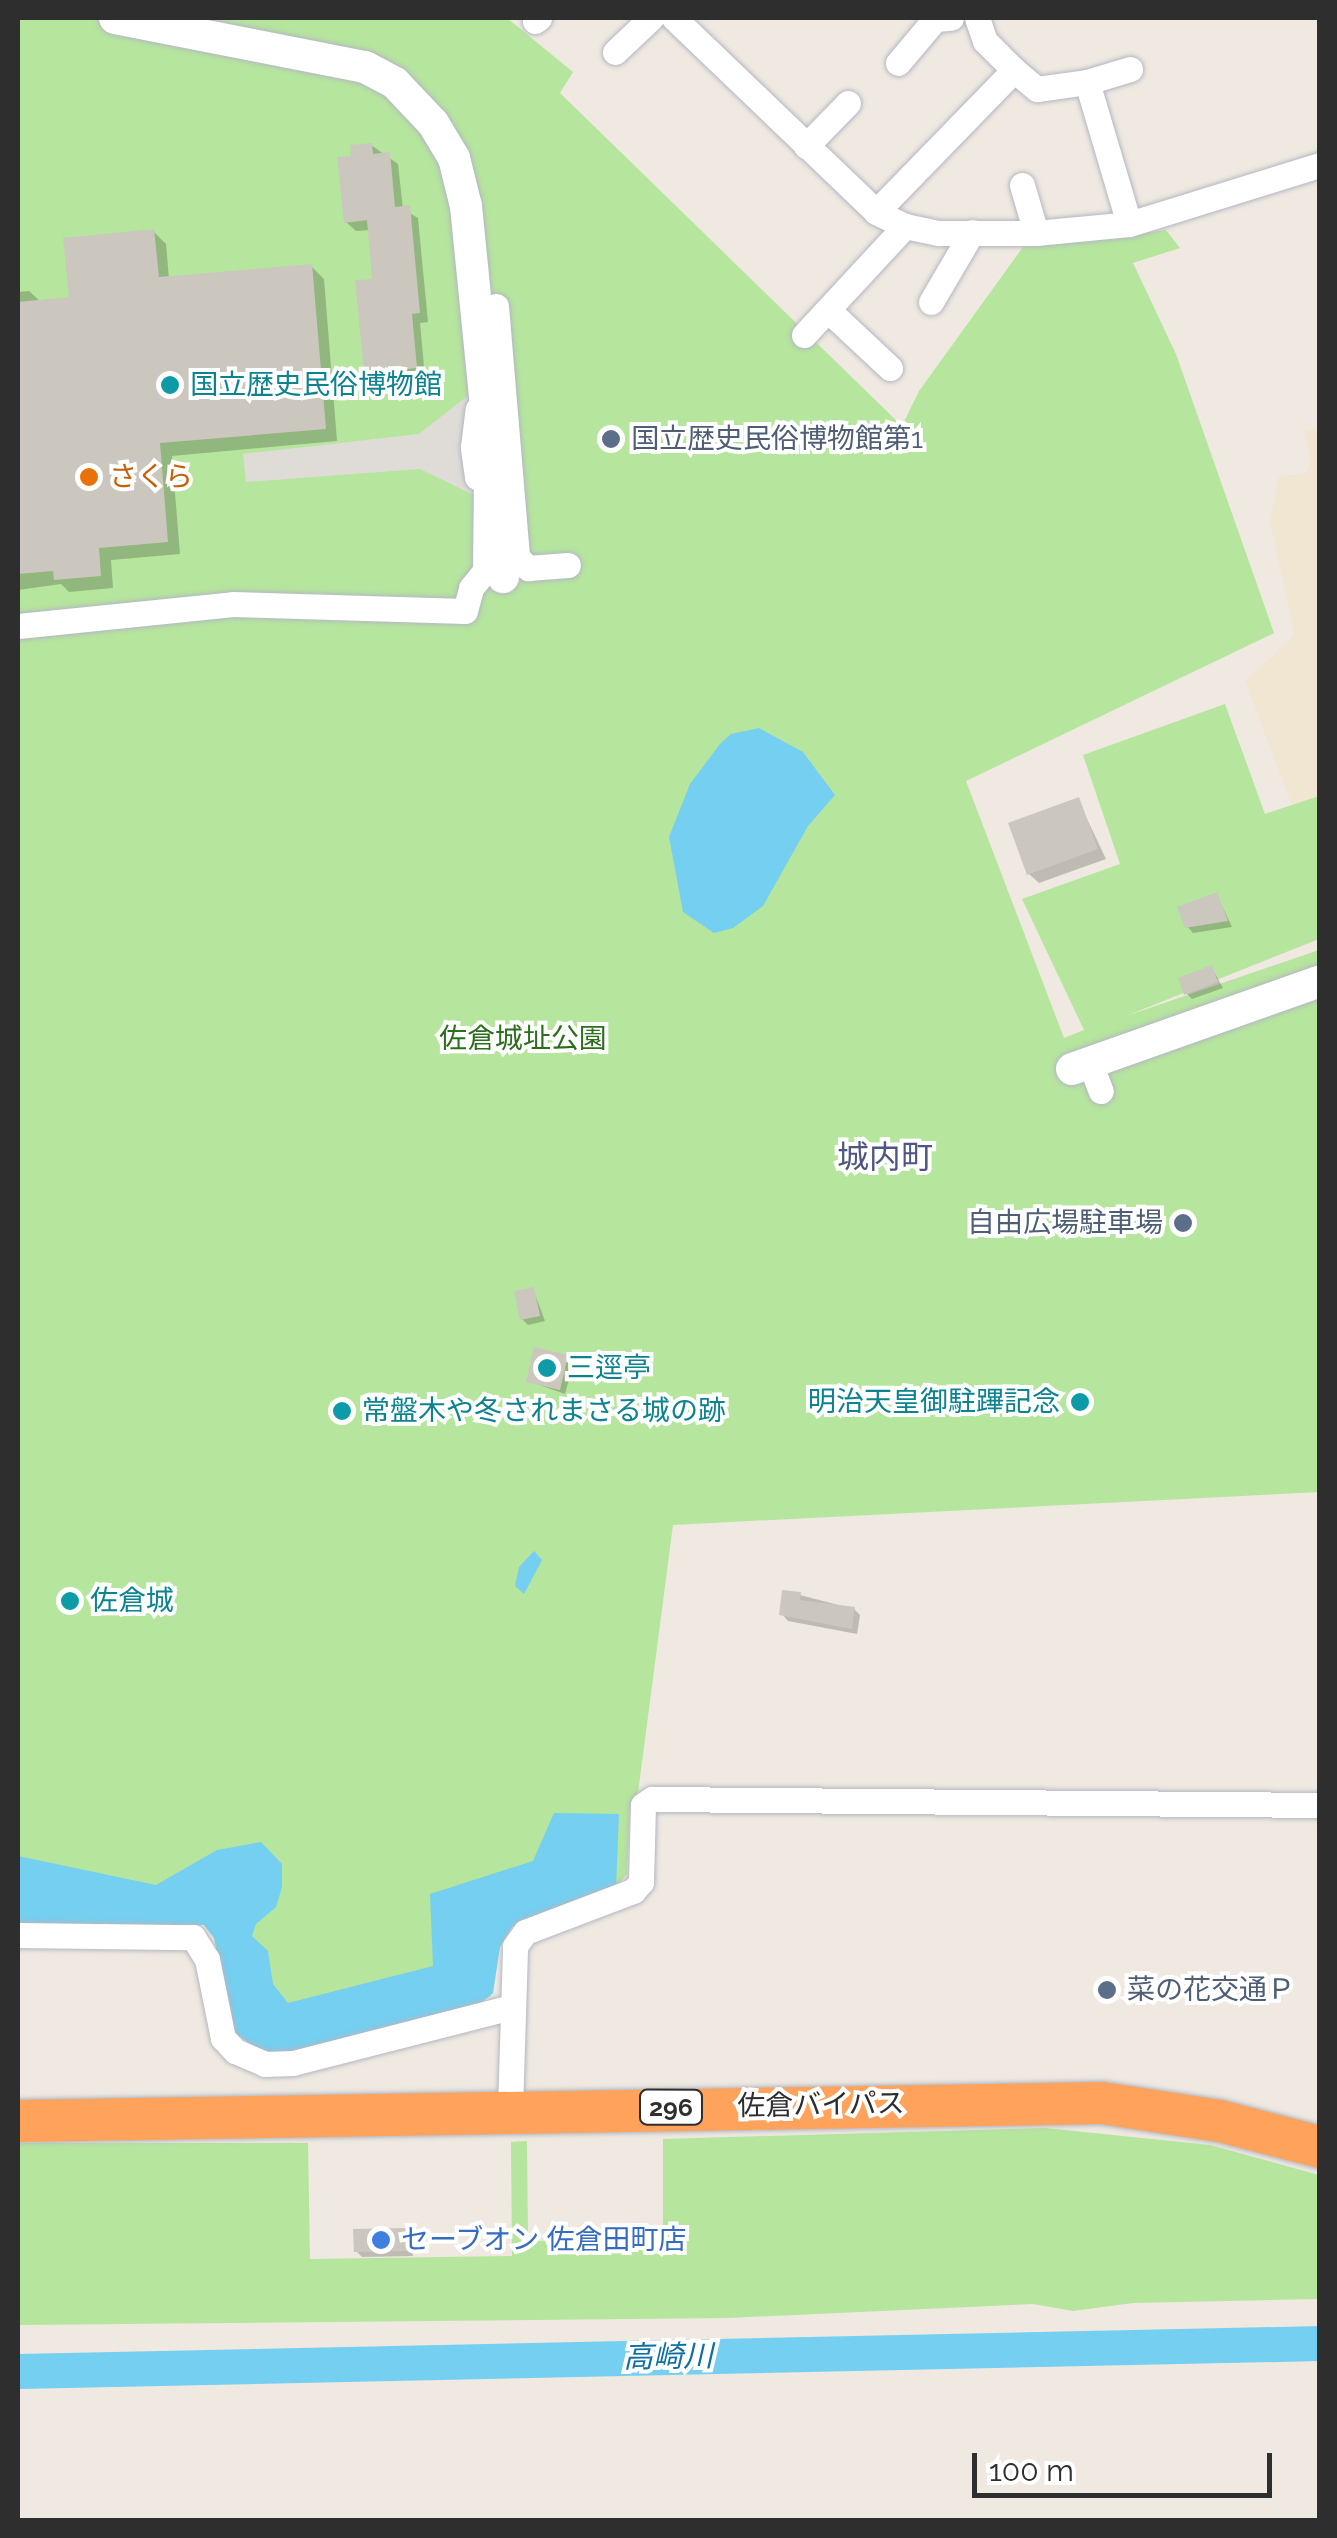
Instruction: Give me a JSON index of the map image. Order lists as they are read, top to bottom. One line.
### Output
{"streets":{"highway":["佐倉バイパス","296"]},"districts":["城内町"],"water":["高崎川"],"parks":["佐倉城址公園"],"places":["国立歴史民俗博物館","国立歴史民俗博物館第1","さくら","自由広場駐車場","三逕亭","明治天皇御駐蹕記念","常盤木や冬されまさる城の跡","佐倉城","菜の花交通Ｐ","セーブオン 佐倉田町店"],"scale_bar":"100 m"}
